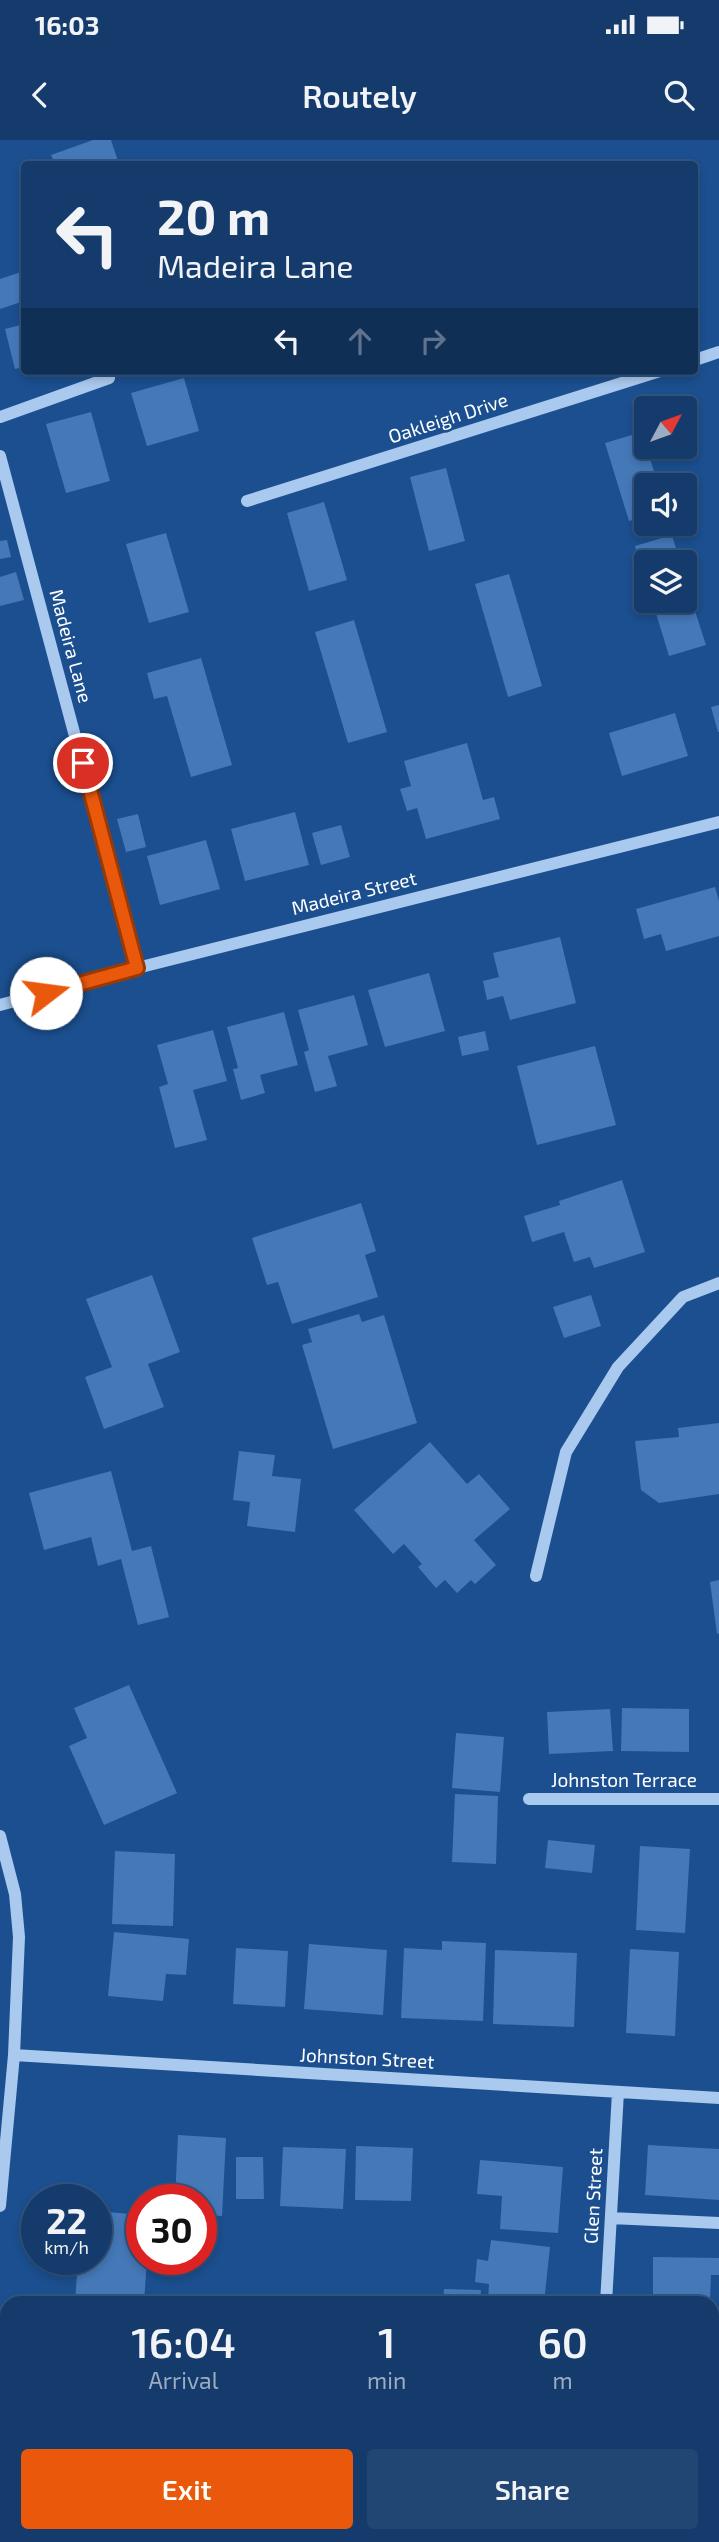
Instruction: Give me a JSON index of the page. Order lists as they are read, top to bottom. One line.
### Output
{"streets":{"street":["Oakleigh Drive","Madeira Lane","Madeira Street","Johnston Terrace","Johnston Street","Glen Street"]},"crossings":[["Madeira Lane","Madeira Street"],["Johnston Street","Glen Street"]],"north":"top right","page":{"status":"16:03","header":"Routely","turn":["20 m","Madeira Lane"],"speed":"22 km/h","limit":"30","eta":["16:04","Arrival","1","min","60","m"],"buttons":["Exit","Share"]}}
